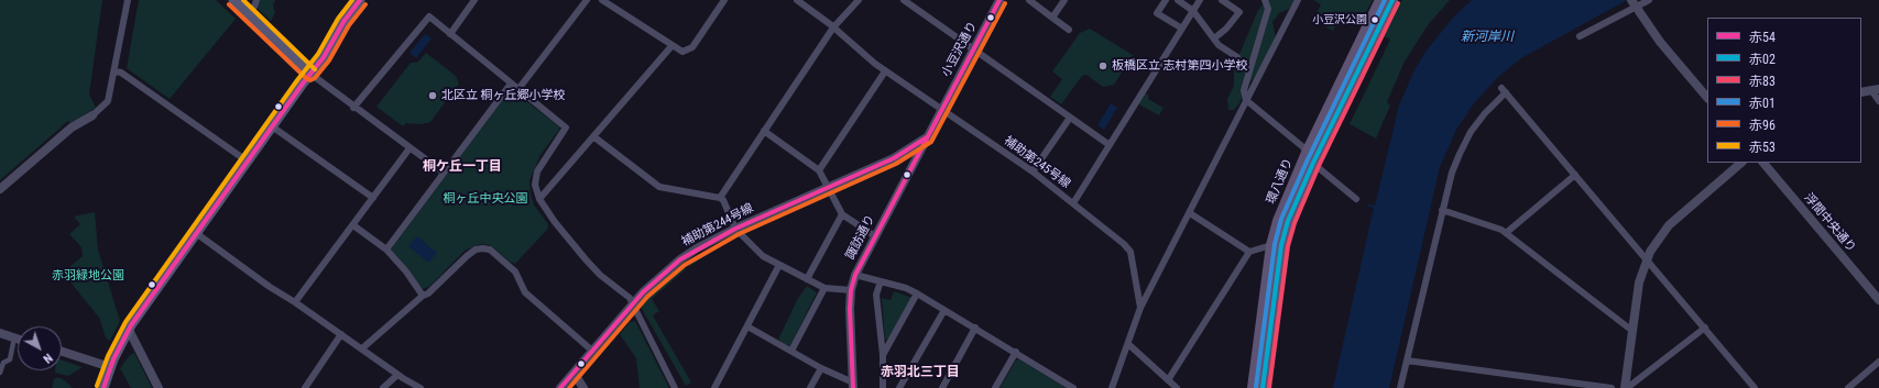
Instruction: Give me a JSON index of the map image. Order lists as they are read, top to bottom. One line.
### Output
{"streets":{"main road":["環八通り"],"street":["小豆沢通り","補助第245号線","浮間中央通り","補助第244号線","諏訪通り"]},"crossings":[["小豆沢通り","補助第245号線"],["小豆沢通り","諏訪通り"],["補助第245号線","諏訪通り"],["補助第244号線","諏訪通り"]],"districts":["桐ケ丘一丁目","赤羽北三丁目"],"water":["新河岸川"],"parks":["桐ヶ丘中央公園","赤羽緑地公園"],"places":["小豆沢公園","板橋区立 志村第四小学校","北区立 桐ヶ丘郷小学校"],"lines":["transit line 赤54","transit line 赤02","transit line 赤01","transit line 赤53","transit line 赤83","transit line 赤96"],"legend":["赤54","赤02","赤83","赤01","赤96","赤53"],"north":"bottom right"}
